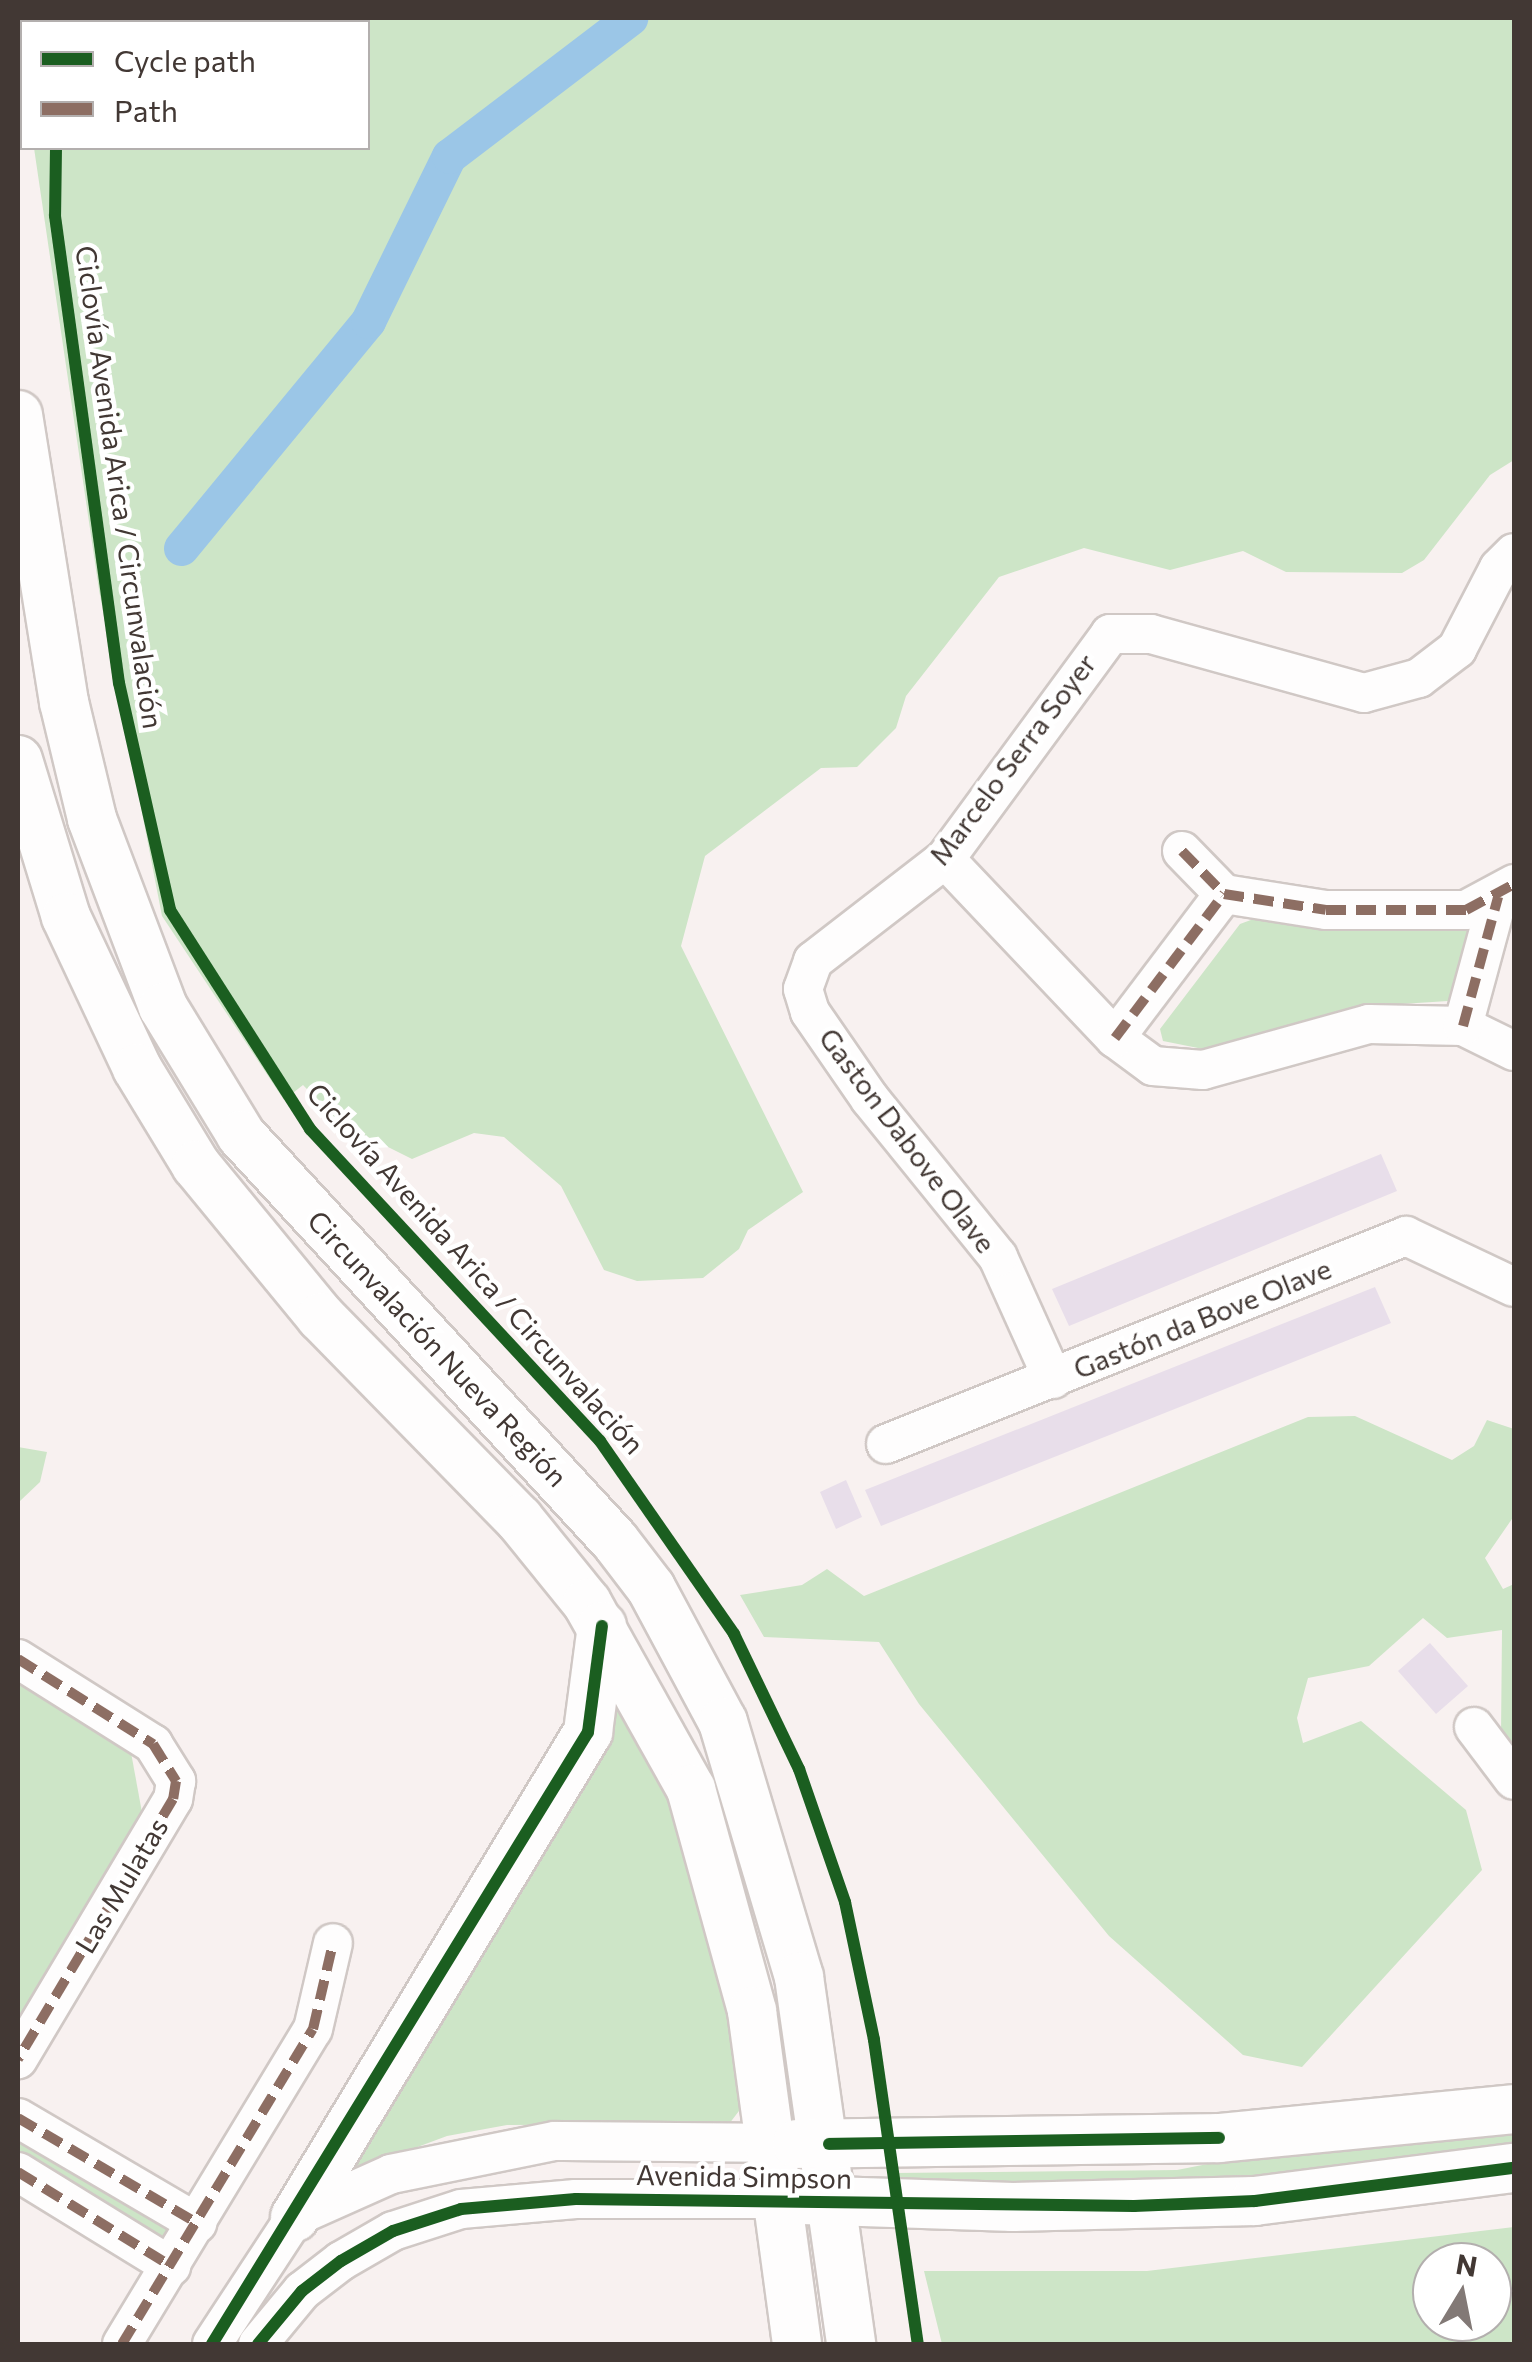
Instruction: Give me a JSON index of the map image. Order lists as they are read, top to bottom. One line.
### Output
{"streets":{"main road":["Circunvalación Nueva Región","Avenida Simpson"],"street":["Marcelo Serra Soyer","Gaston Dabove Olave","Gastón da Bove Olave","Las Mulatas"],"cycle path":["Ciclovía Avenida Arica / Circunvalación"]},"crossings":[["Marcelo Serra Soyer","Gaston Dabove Olave"],["Gaston Dabove Olave","Gastón da Bove Olave"],["Circunvalación Nueva Región","Avenida Simpson"]],"legend":["Cycle path","Path"],"north":"top"}
